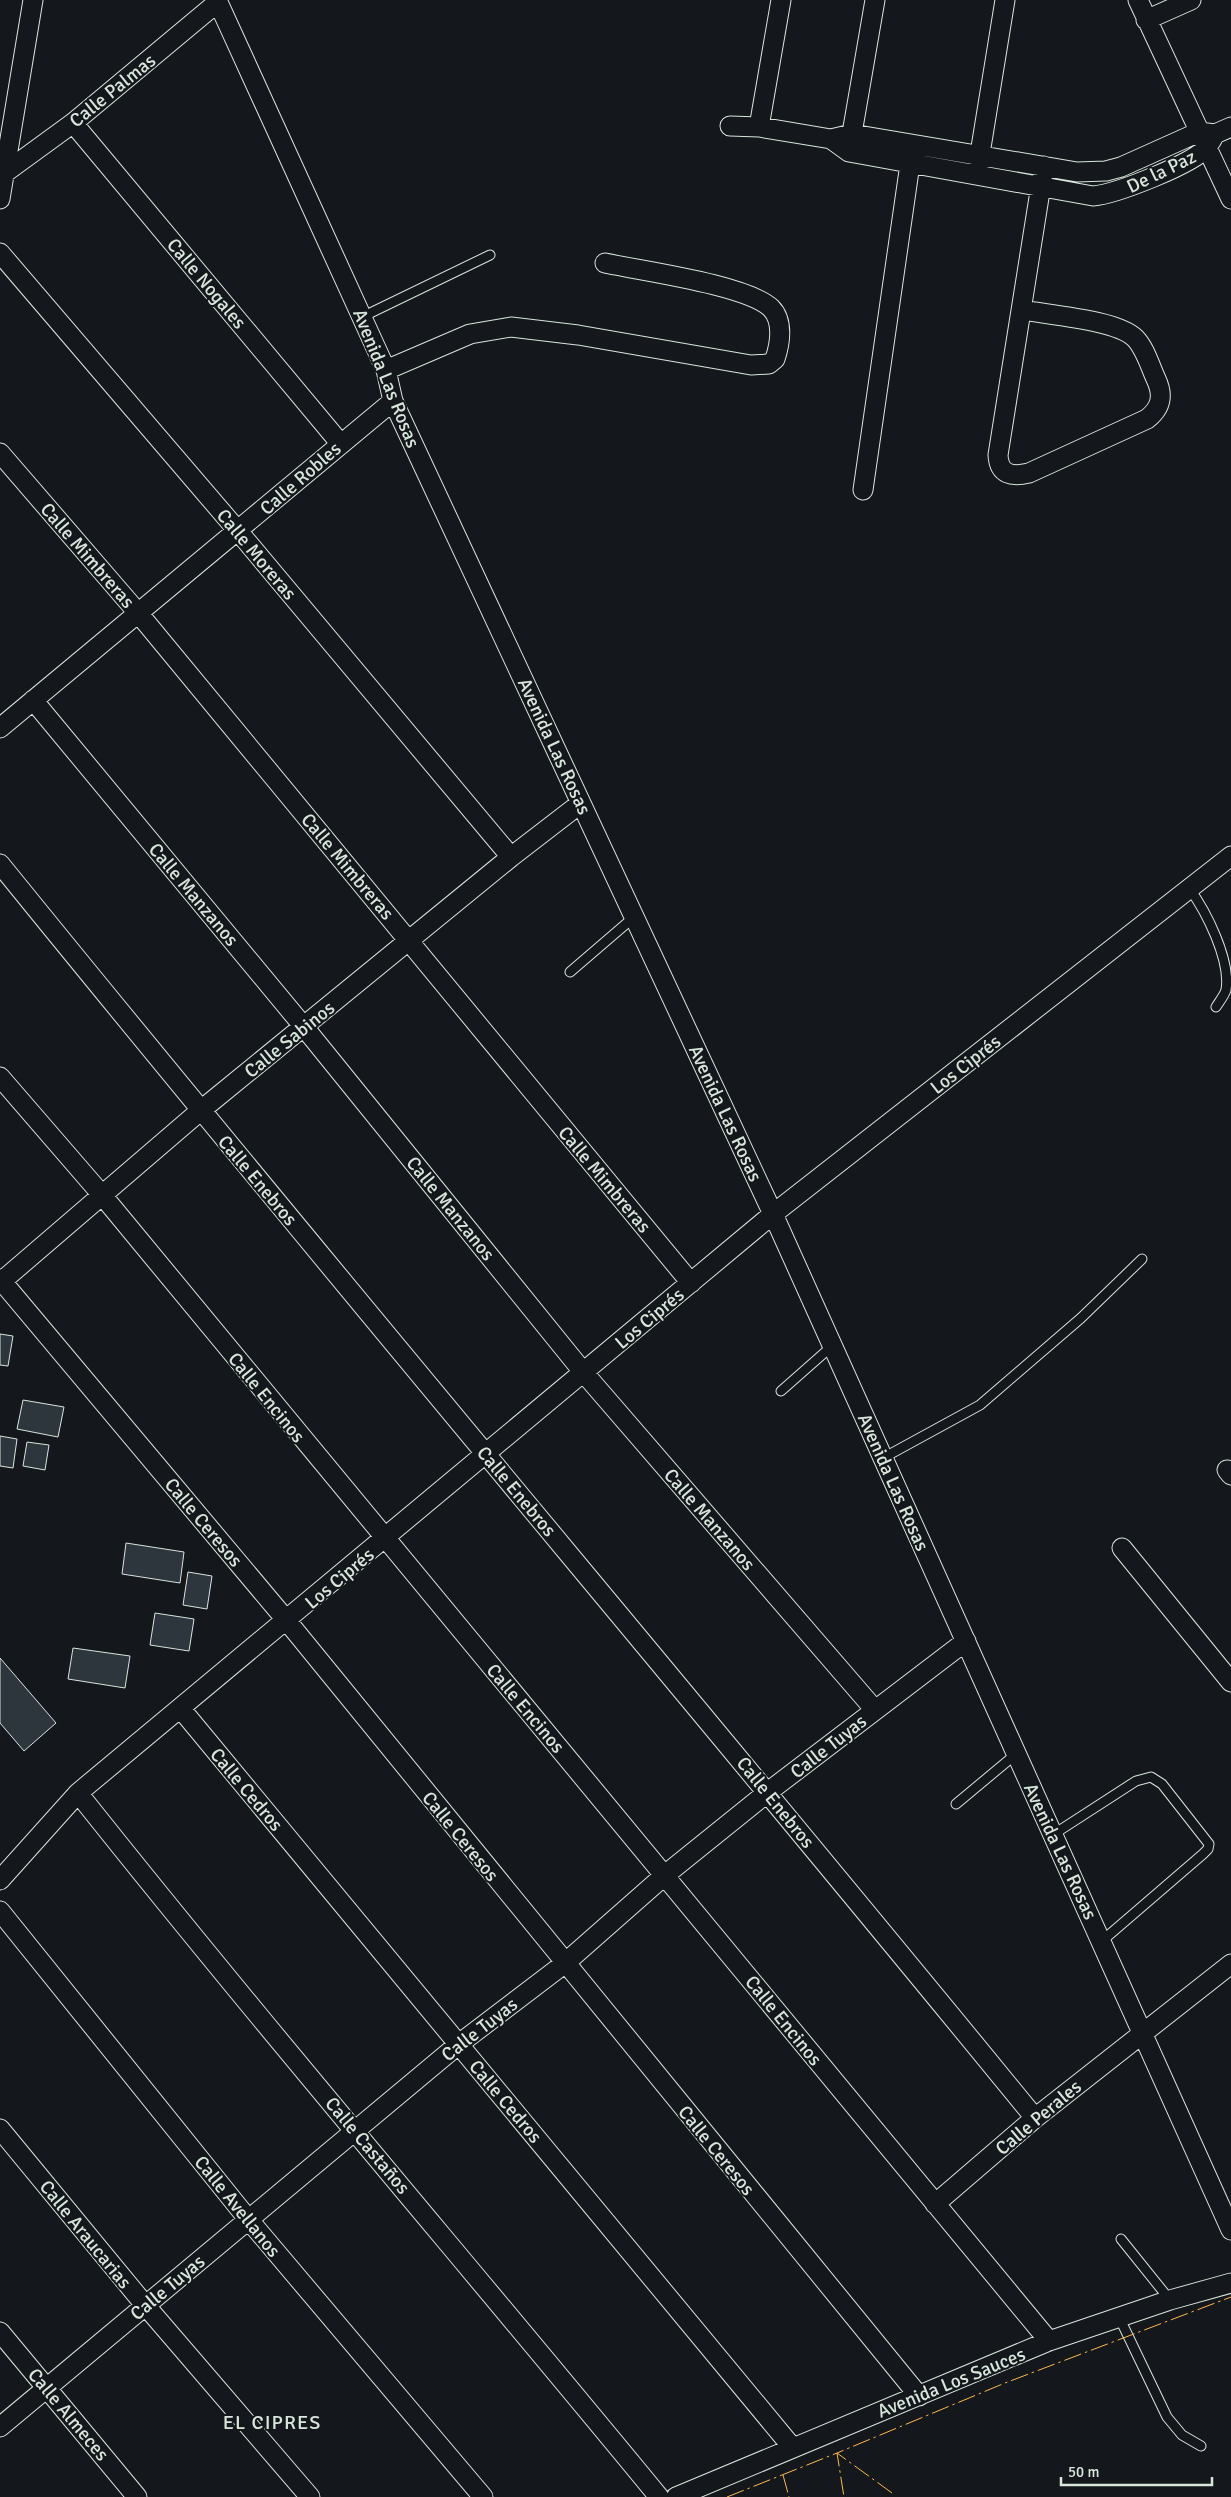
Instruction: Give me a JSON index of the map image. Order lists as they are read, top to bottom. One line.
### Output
{"streets":{"street":["Calle Palmas","De la Paz","Calle Nogales","Avenida Las Rosas","Calle Robles","Calle Moreras","Calle Mimbreras","Calle Manzanos","Calle Sabinos","Los Ciprés","Calle Enebros","Calle Encinos","Calle Ceresos","Calle Tuyas","Calle Cedros","Calle Perales","Calle Castaños","Calle Avellanos","Calle Araucarias","Avenida Los Sauces","Calle Almeces"]},"crossings":[["Calle Palmas","Calle Nogales"],["Calle Palmas","Avenida Las Rosas"],["Calle Nogales","Calle Robles"],["Avenida Las Rosas","Calle Robles"],["Avenida Las Rosas","Calle Sabinos"],["Avenida Las Rosas","Los Ciprés"],["Avenida Las Rosas","Calle Tuyas"],["Avenida Las Rosas","Calle Perales"],["Calle Robles","Calle Moreras"],["Calle Robles","Calle Mimbreras"],["Calle Robles","Calle Manzanos"],["Calle Moreras","Calle Sabinos"],["Calle Mimbreras","Calle Sabinos"],["Calle Mimbreras","Los Ciprés"],["Calle Manzanos","Calle Sabinos"],["Calle Manzanos","Los Ciprés"],["Calle Manzanos","Calle Tuyas"],["Calle Sabinos","Calle Enebros"],["Calle Sabinos","Calle Encinos"],["Calle Sabinos","Calle Ceresos"],["Los Ciprés","Calle Enebros"],["Los Ciprés","Calle Encinos"],["Los Ciprés","Calle Ceresos"],["Los Ciprés","Calle Cedros"],["Los Ciprés","Calle Castaños"],["Calle Enebros","Calle Tuyas"],["Calle Enebros","Calle Perales"],["Calle Encinos","Calle Tuyas"],["Calle Encinos","Calle Perales"],["Calle Encinos","Avenida Los Sauces"],["Calle Ceresos","Calle Tuyas"],["Calle Ceresos","Avenida Los Sauces"],["Calle Tuyas","Calle Cedros"],["Calle Tuyas","Calle Castaños"],["Calle Tuyas","Calle Avellanos"],["Calle Tuyas","Calle Araucarias"],["Calle Tuyas","Calle Almeces"],["Calle Cedros","Avenida Los Sauces"]],"districts":["EL CIPRES"],"scale_bar":"50 m"}
